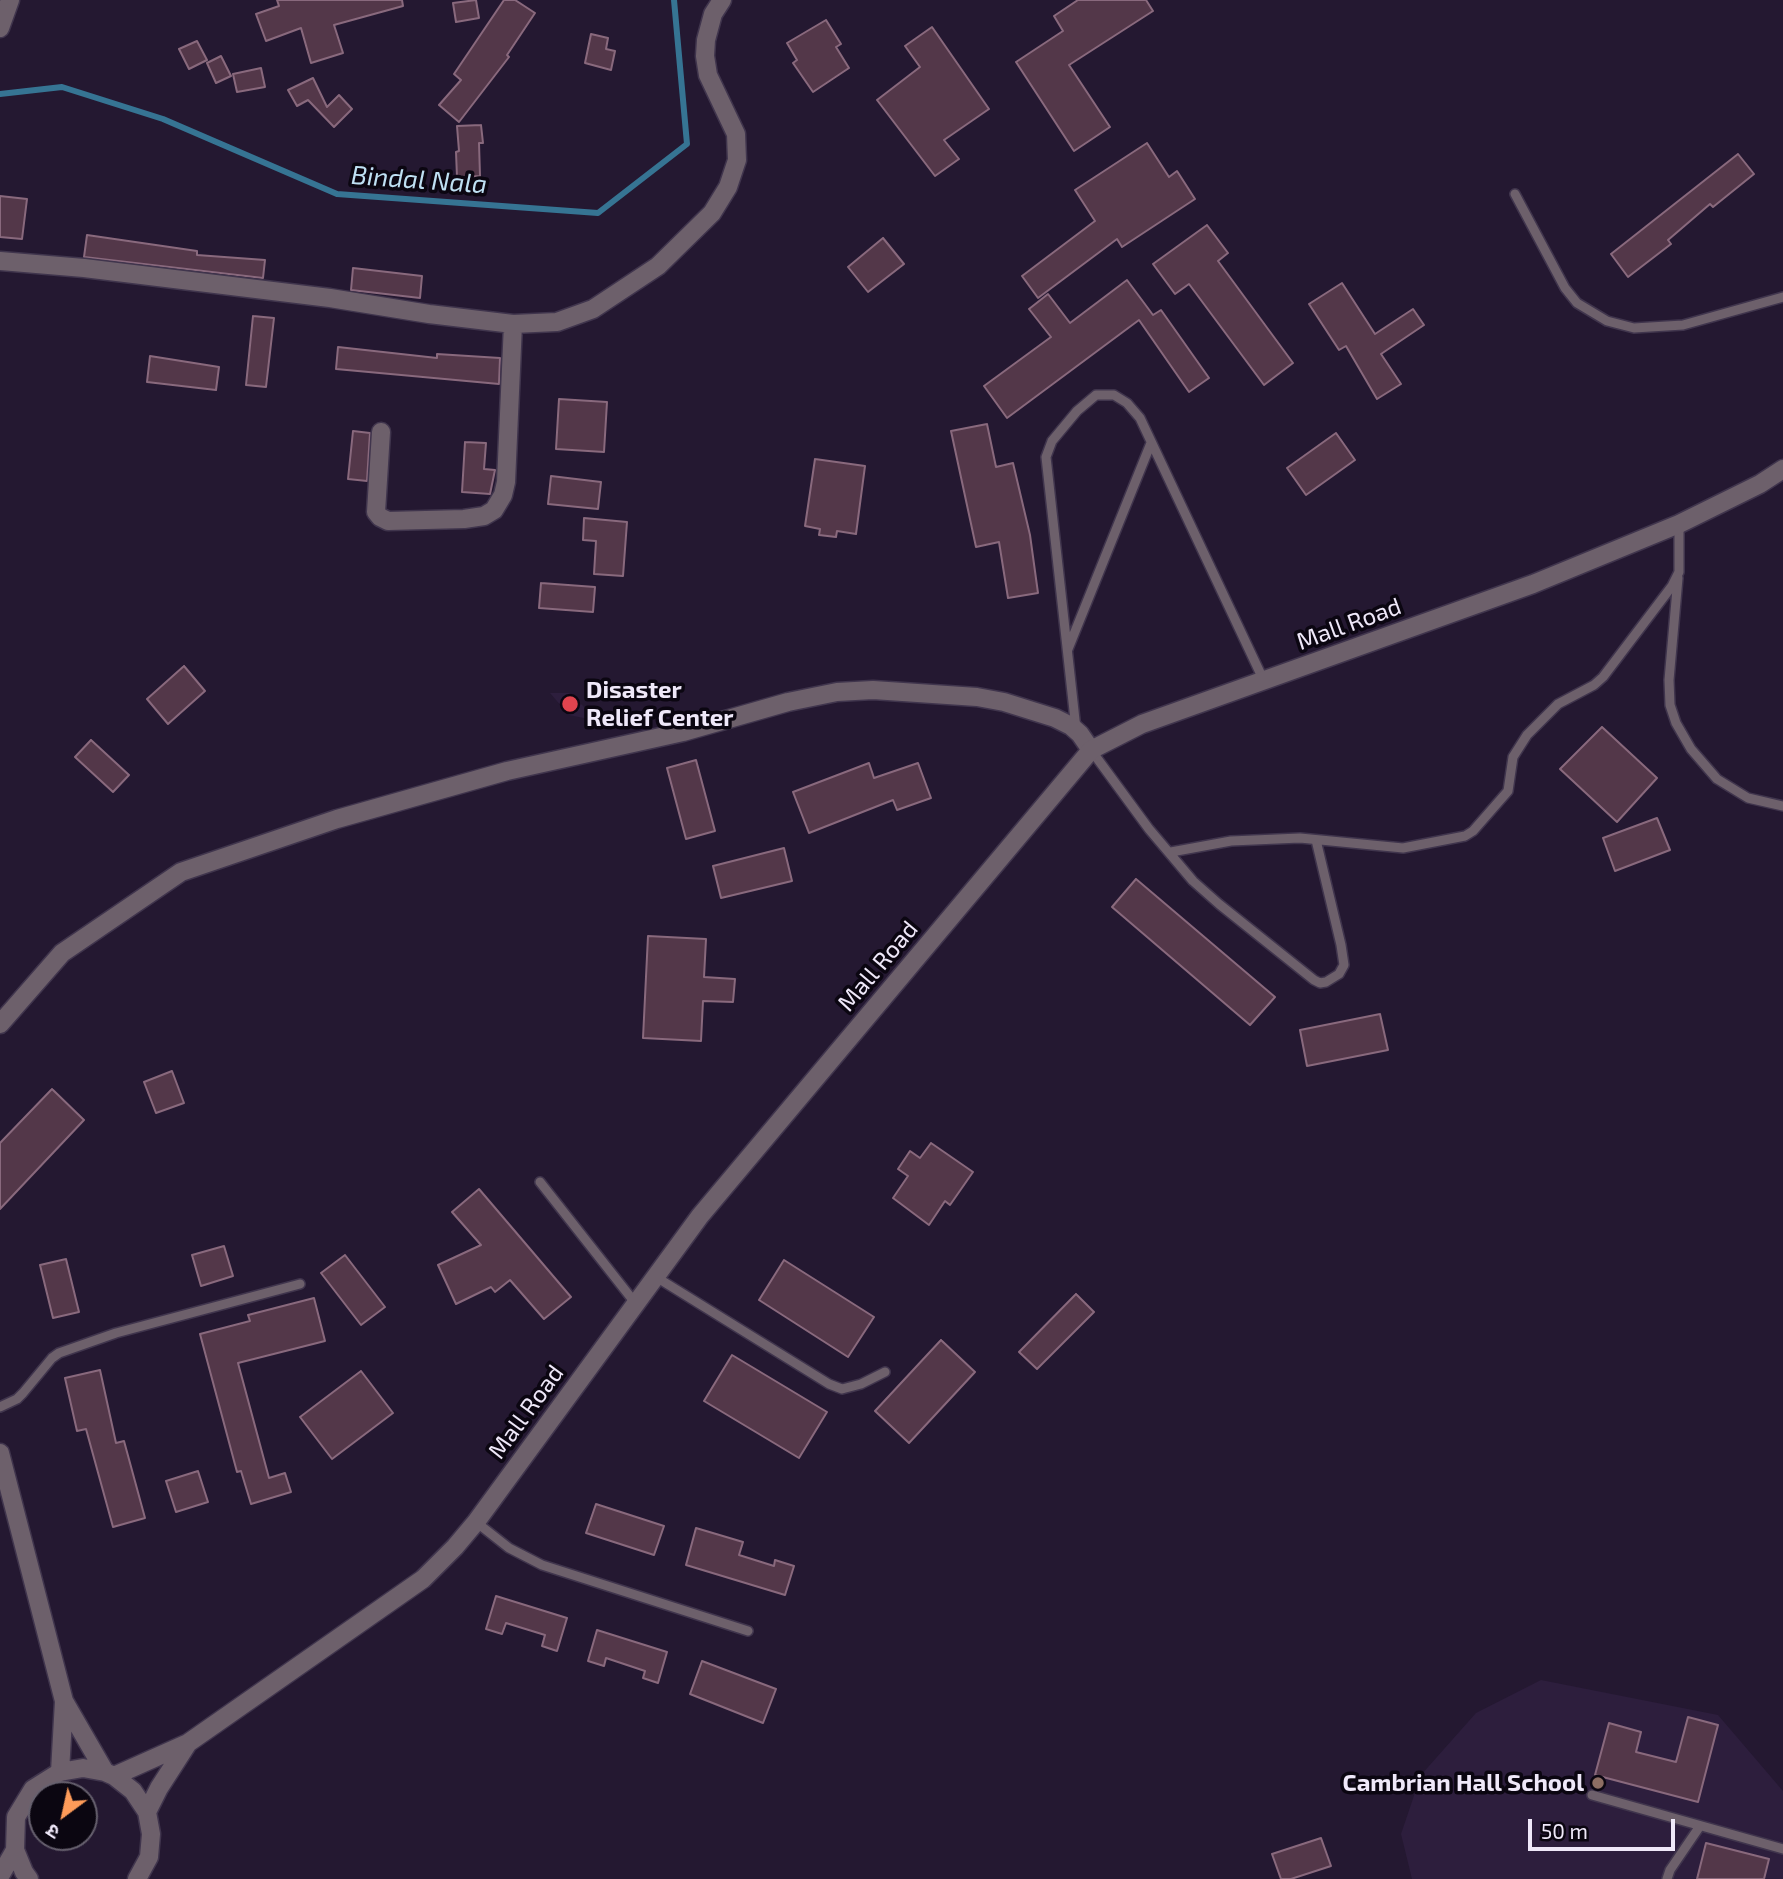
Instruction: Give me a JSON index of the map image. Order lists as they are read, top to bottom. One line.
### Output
{"streets":{"street":["Mall Road"]},"water":["Bindal Nala"],"places":["Disaster Relief Center","Cambrian Hall School"],"scale_bar":"50 m","north":"bottom left"}
